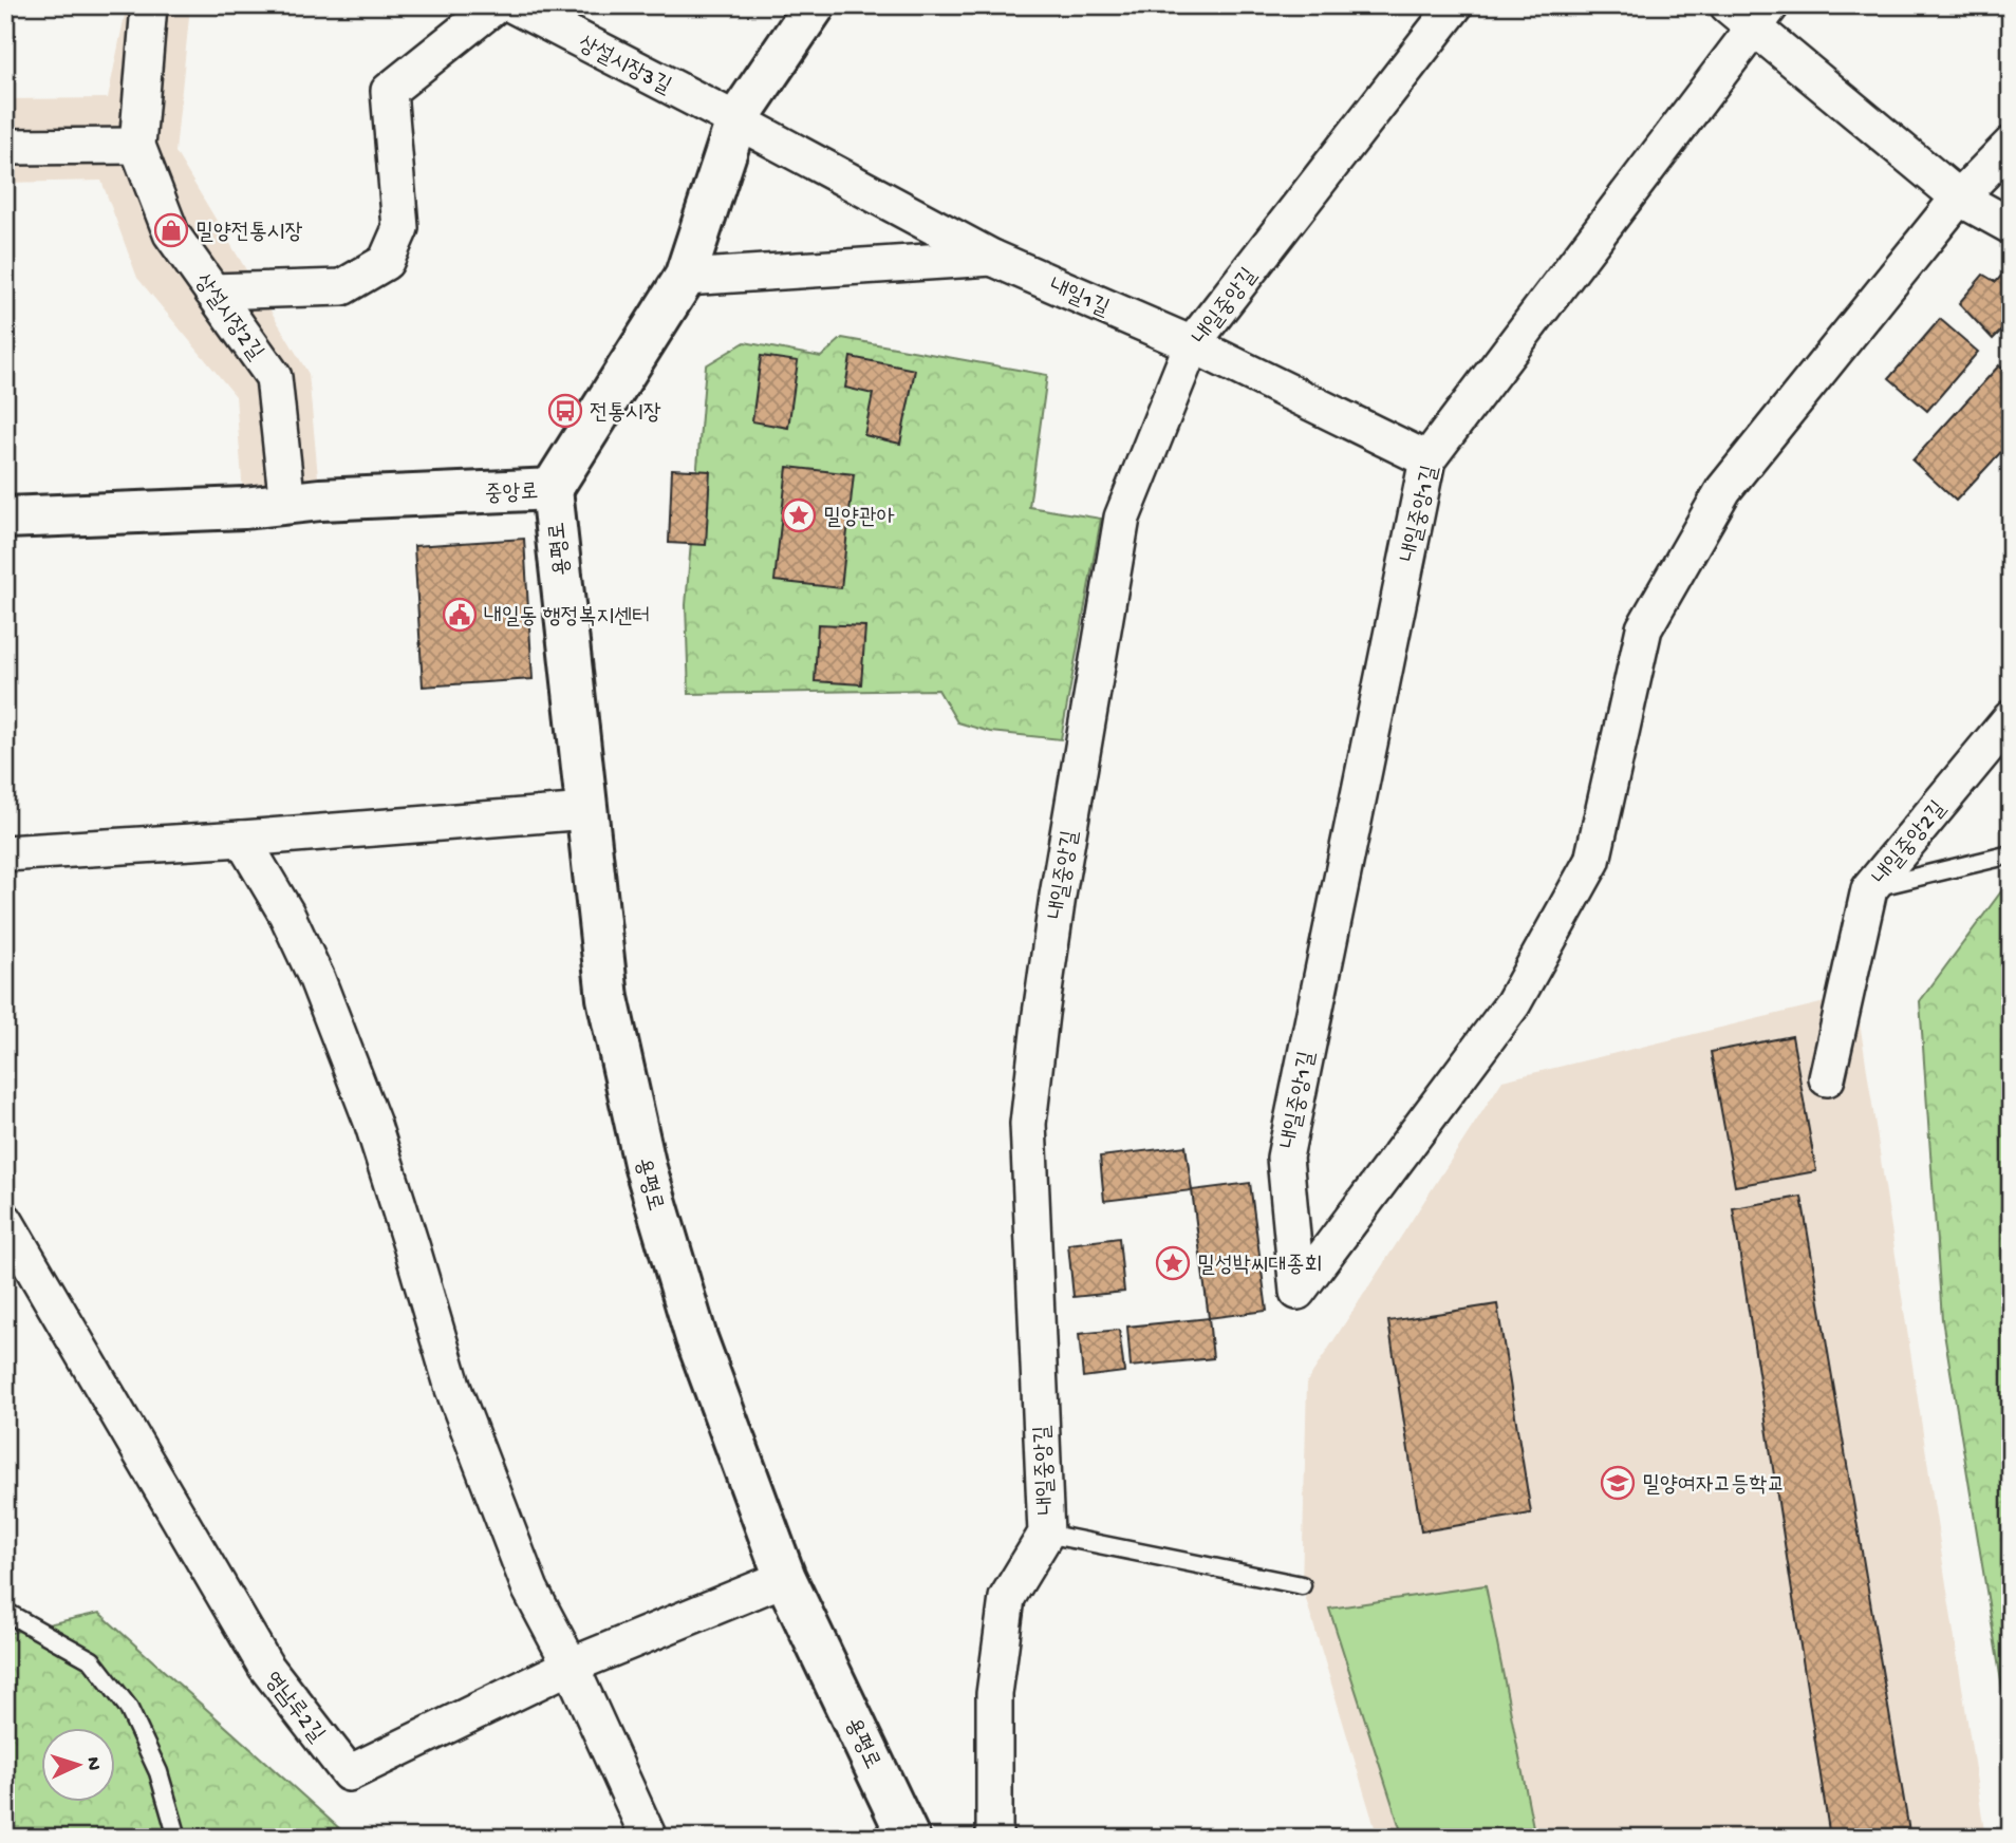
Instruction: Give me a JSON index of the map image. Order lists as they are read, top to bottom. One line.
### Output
{"streets":{"main road":["중앙로","용평로"],"street":["상설시장3길","내일1길","내일중앙길","상설시장2길","내일중앙1길","내일중앙2길","영남루2길"]},"crossings":[["상설시장3길","내일1길"],["상설시장3길","중앙로"],["내일1길","내일중앙길"],["내일1길","중앙로"],["내일1길","내일중앙1길"],["상설시장2길","중앙로"],["중앙로","용평로"],["용평로","영남루2길"]],"places":{"shop":["밀양전통시장"],"bus stop":["전통시장"],"place":["밀양관아","밀성박씨대종회"],"public building":["내일동 행정복지센터"],"school or university":["밀양여자고등학교"]},"north":"right"}
